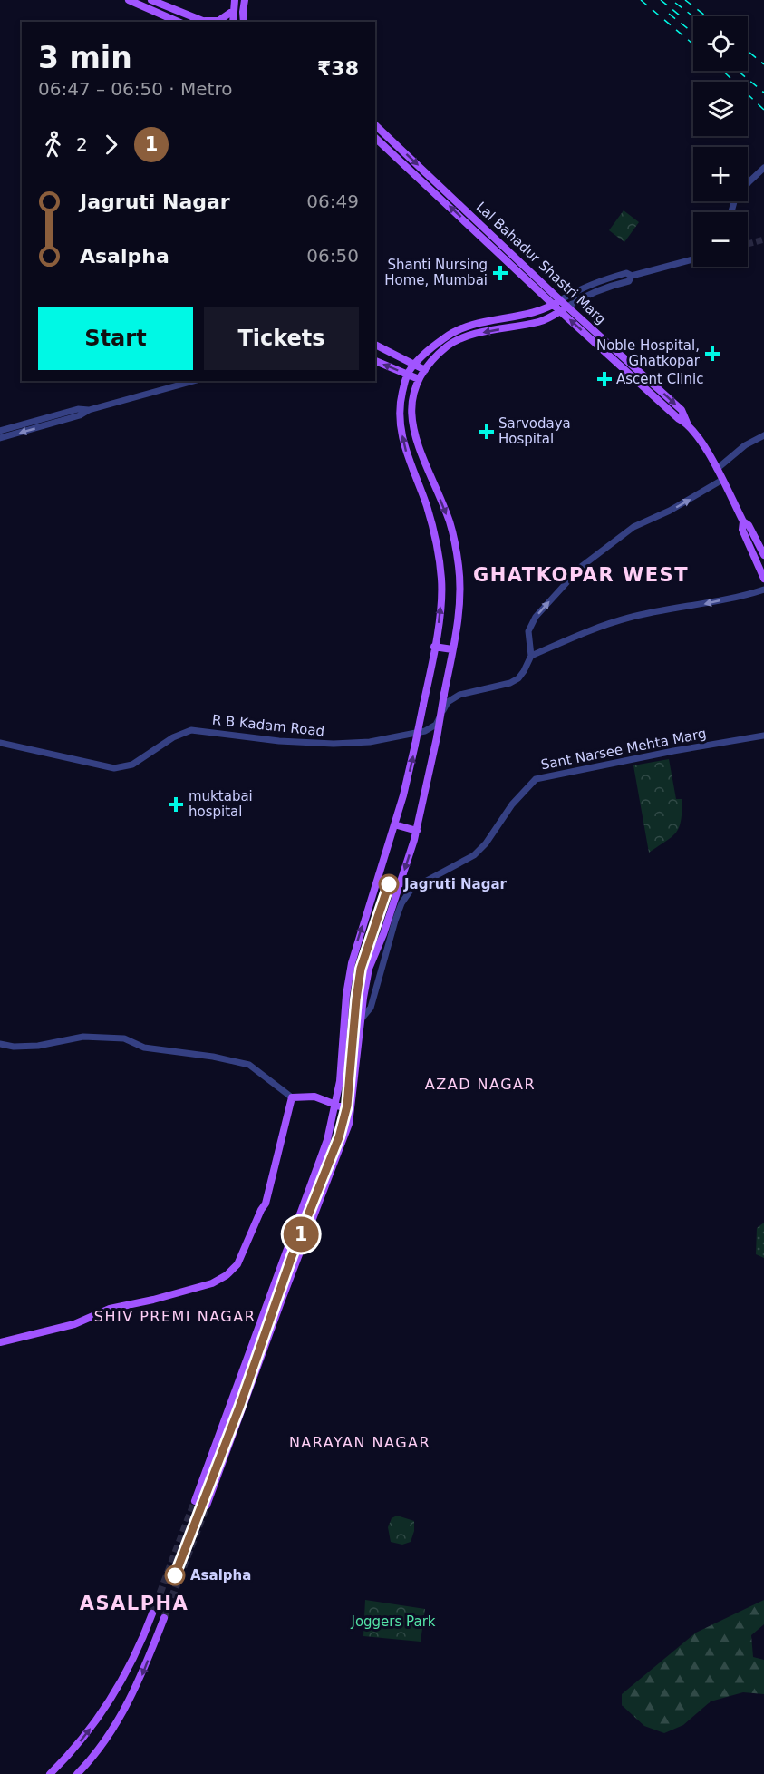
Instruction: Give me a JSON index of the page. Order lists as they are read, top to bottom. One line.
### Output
{"streets":{"main road":["Lal Bahadur Shastri Marg"],"street":["R B Kadam Road","Sant Narsee Mehta Marg"]},"districts":["GHATKOPAR WEST","AZAD NAGAR","SHIV PREMI NAGAR","NARAYAN NAGAR","ASALPHA"],"parks":["Joggers Park"],"places":{"health":["Shanti Nursing Home, Mumbai","Noble Hospital, Ghatkopar","Ascent Clinic","Sarvodaya Hospital","muktabai hospital"],"other":["Jagruti Nagar","Asalpha"]},"lines":["metro line 1"],"page":{"on_map":"1","map_buttons":["+","−"],"heading":["3 min","06:47 – 06:50 · Metro","₹38"],"legs":["2","1"],"list":[{"name":"Jagruti Nagar","value":"06:49"},{"name":"Asalpha","value":"06:50"}],"buttons":["Start","Tickets"]}}
